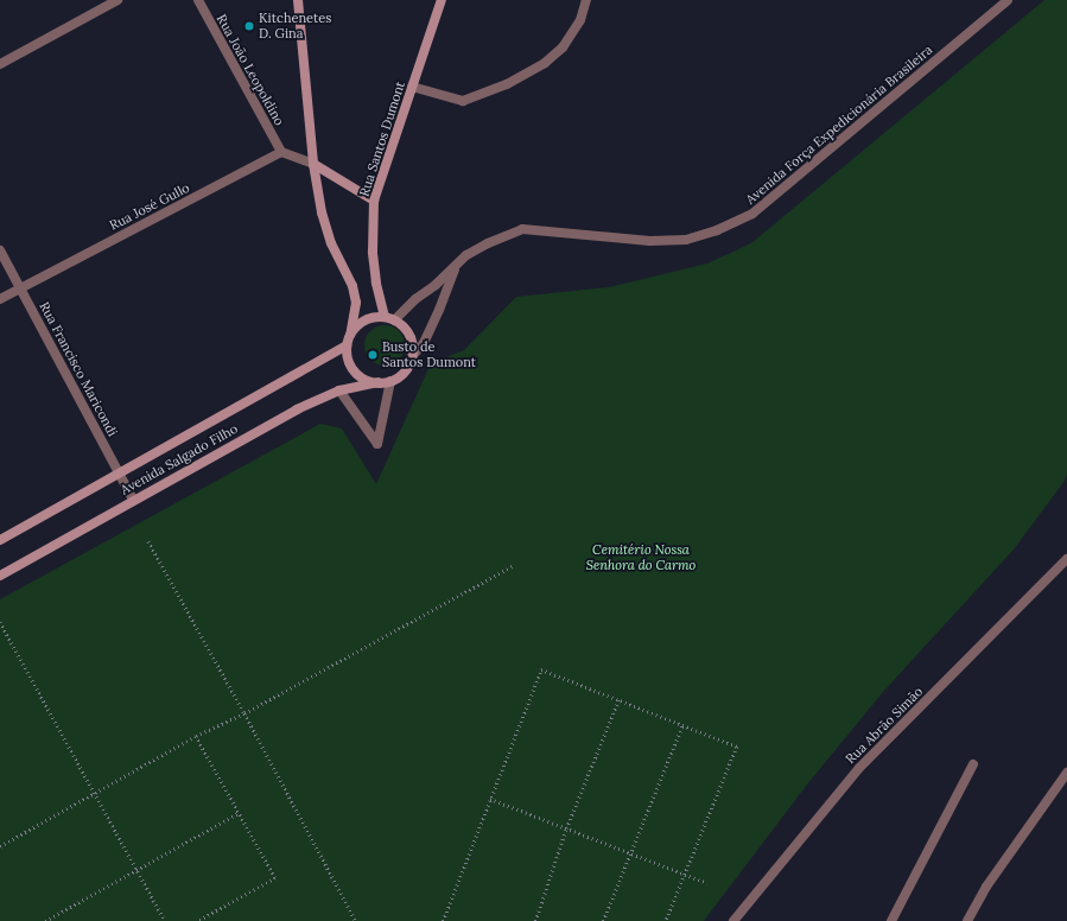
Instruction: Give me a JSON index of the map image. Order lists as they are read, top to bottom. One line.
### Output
{"streets":{"street":["Rua João Leopoldino","Avenida Força Expedicionária Brasileira","Rua Santos Dumont","Rua José Gullo","Rua Francisco Maricondi","Avenida Salgado Filho","Rua Abrão Simão"]},"crossings":[["Rua João Leopoldino","Rua José Gullo"],["Avenida Força Expedicionária Brasileira","Rua Santos Dumont"],["Avenida Força Expedicionária Brasileira","Avenida Salgado Filho"],["Rua Santos Dumont","Avenida Salgado Filho"],["Rua José Gullo","Rua Francisco Maricondi"],["Rua Francisco Maricondi","Avenida Salgado Filho"]],"parks":["Cemitério Nossa Senhora do Carmo"],"places":["Kitchenetes D. Gina","Busto de Santos Dumont"]}
